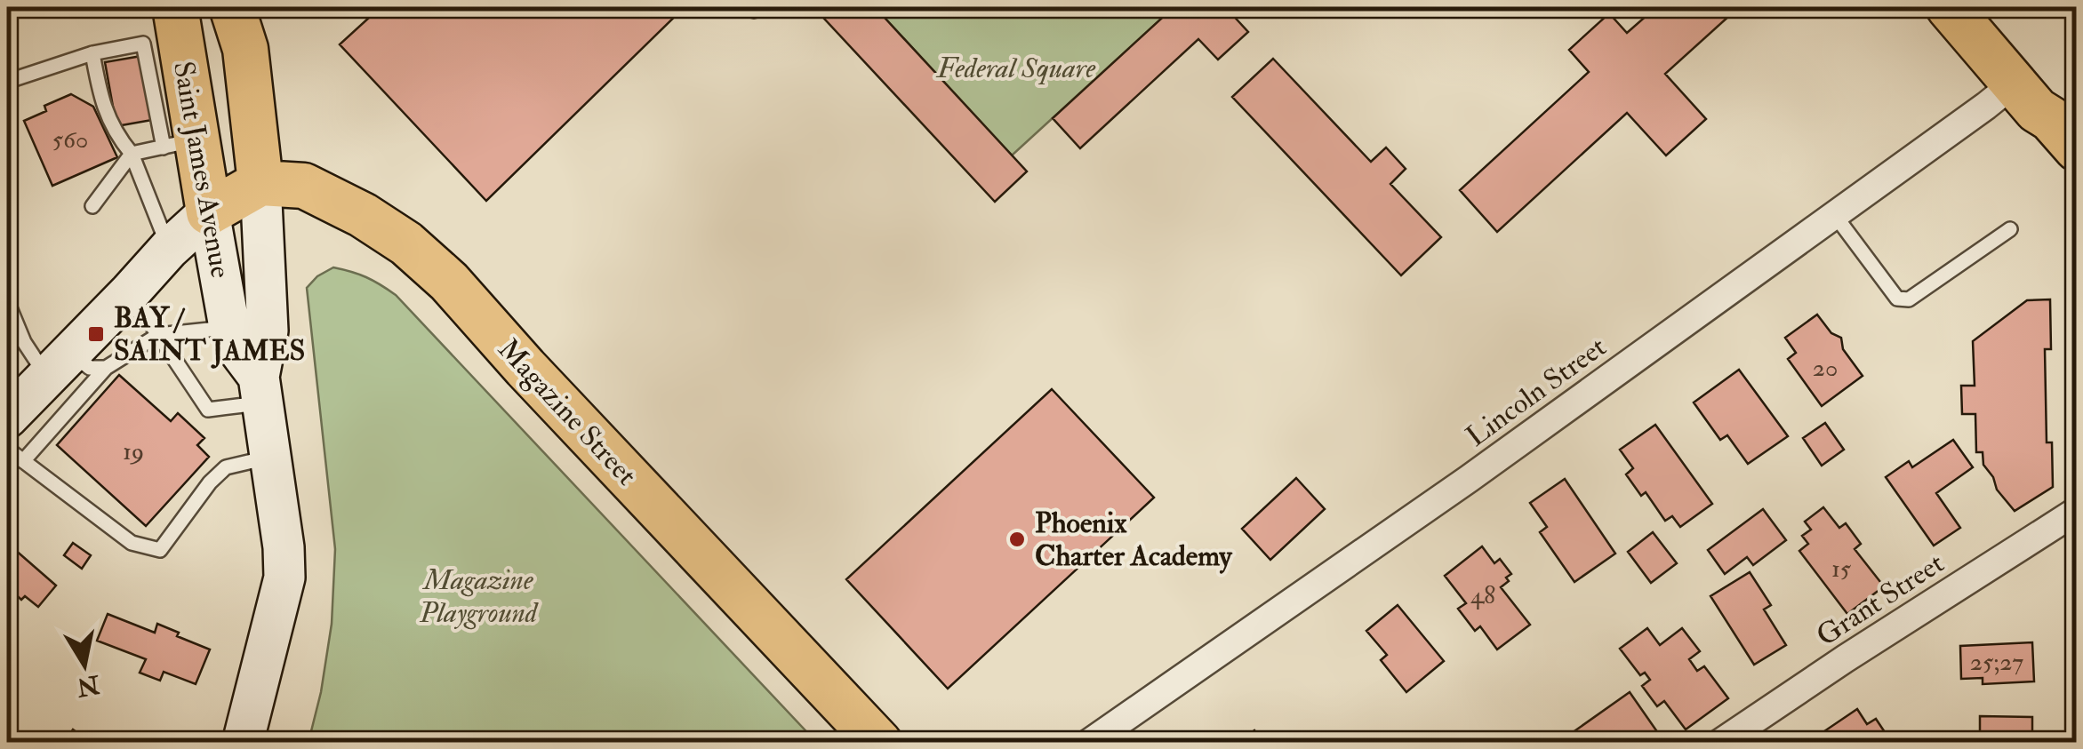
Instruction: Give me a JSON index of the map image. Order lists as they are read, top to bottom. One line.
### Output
{"streets":{"main road":["Saint James Avenue","Magazine Street"],"street":["Lincoln Street","Grant Street"]},"crossings":[["Saint James Avenue","Magazine Street"]],"parks":["Federal Square","Magazine Playground"],"places":{"transit":["BAY / SAINT JAMES"],"other":["Phoenix Charter Academy"]},"house_numbers":["560","20","19","15","48","25;27"],"north":"bottom"}
